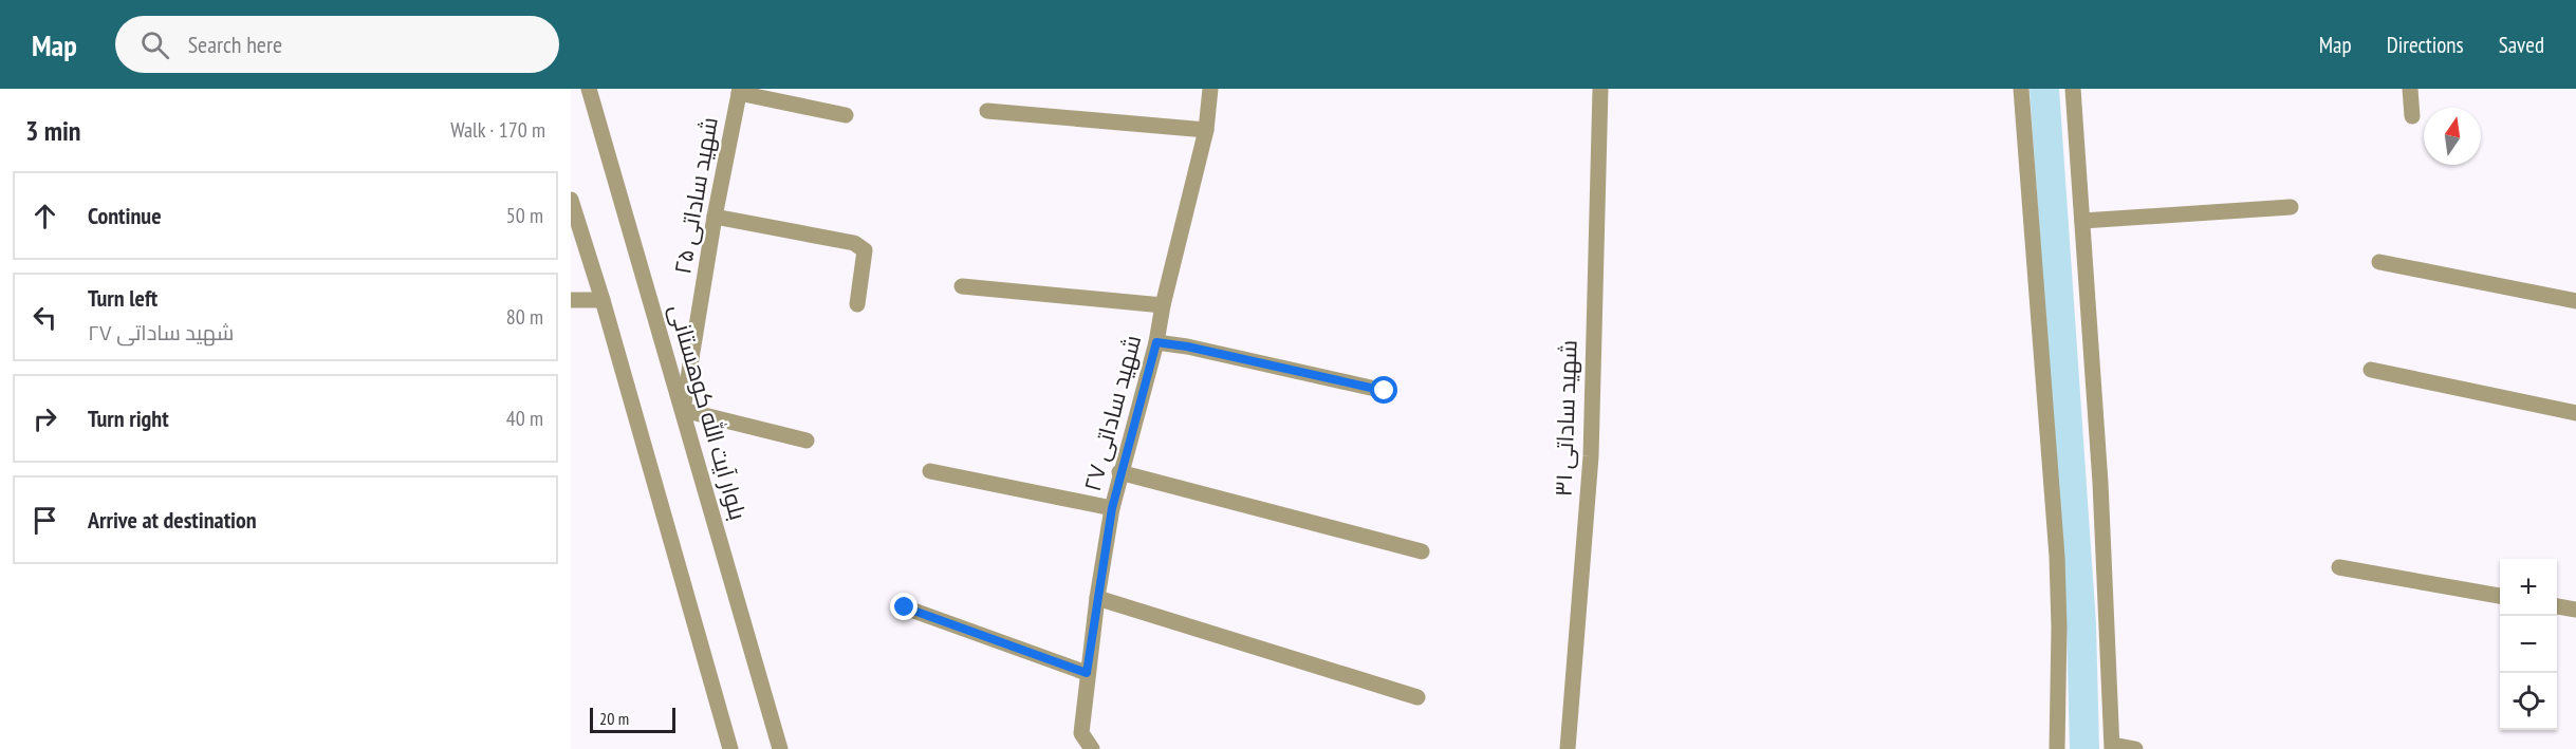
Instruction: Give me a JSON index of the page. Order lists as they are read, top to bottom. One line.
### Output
{"streets":{"street":["شهید ساداتی ۲۵","بلوار آیت الله کوهستانی","شهید ساداتی ۲۷","شهید ساداتی ۳۱"]},"crossings":[["شهید ساداتی ۲۵","بلوار آیت الله کوهستانی"]],"scale_bar":"20 m","north":"top","page":{"header":"Map","search":"Search here","nav":["Map","Directions","Saved"],"heading":["3 min","Walk · 170 m"],"list":[["Continue","50 m"],["Turn left","شهید ساداتی ۲۷","80 m"],["Turn right","40 m"],"Arrive at destination"],"map_buttons":["+","−"],"scale":"20 m"}}
